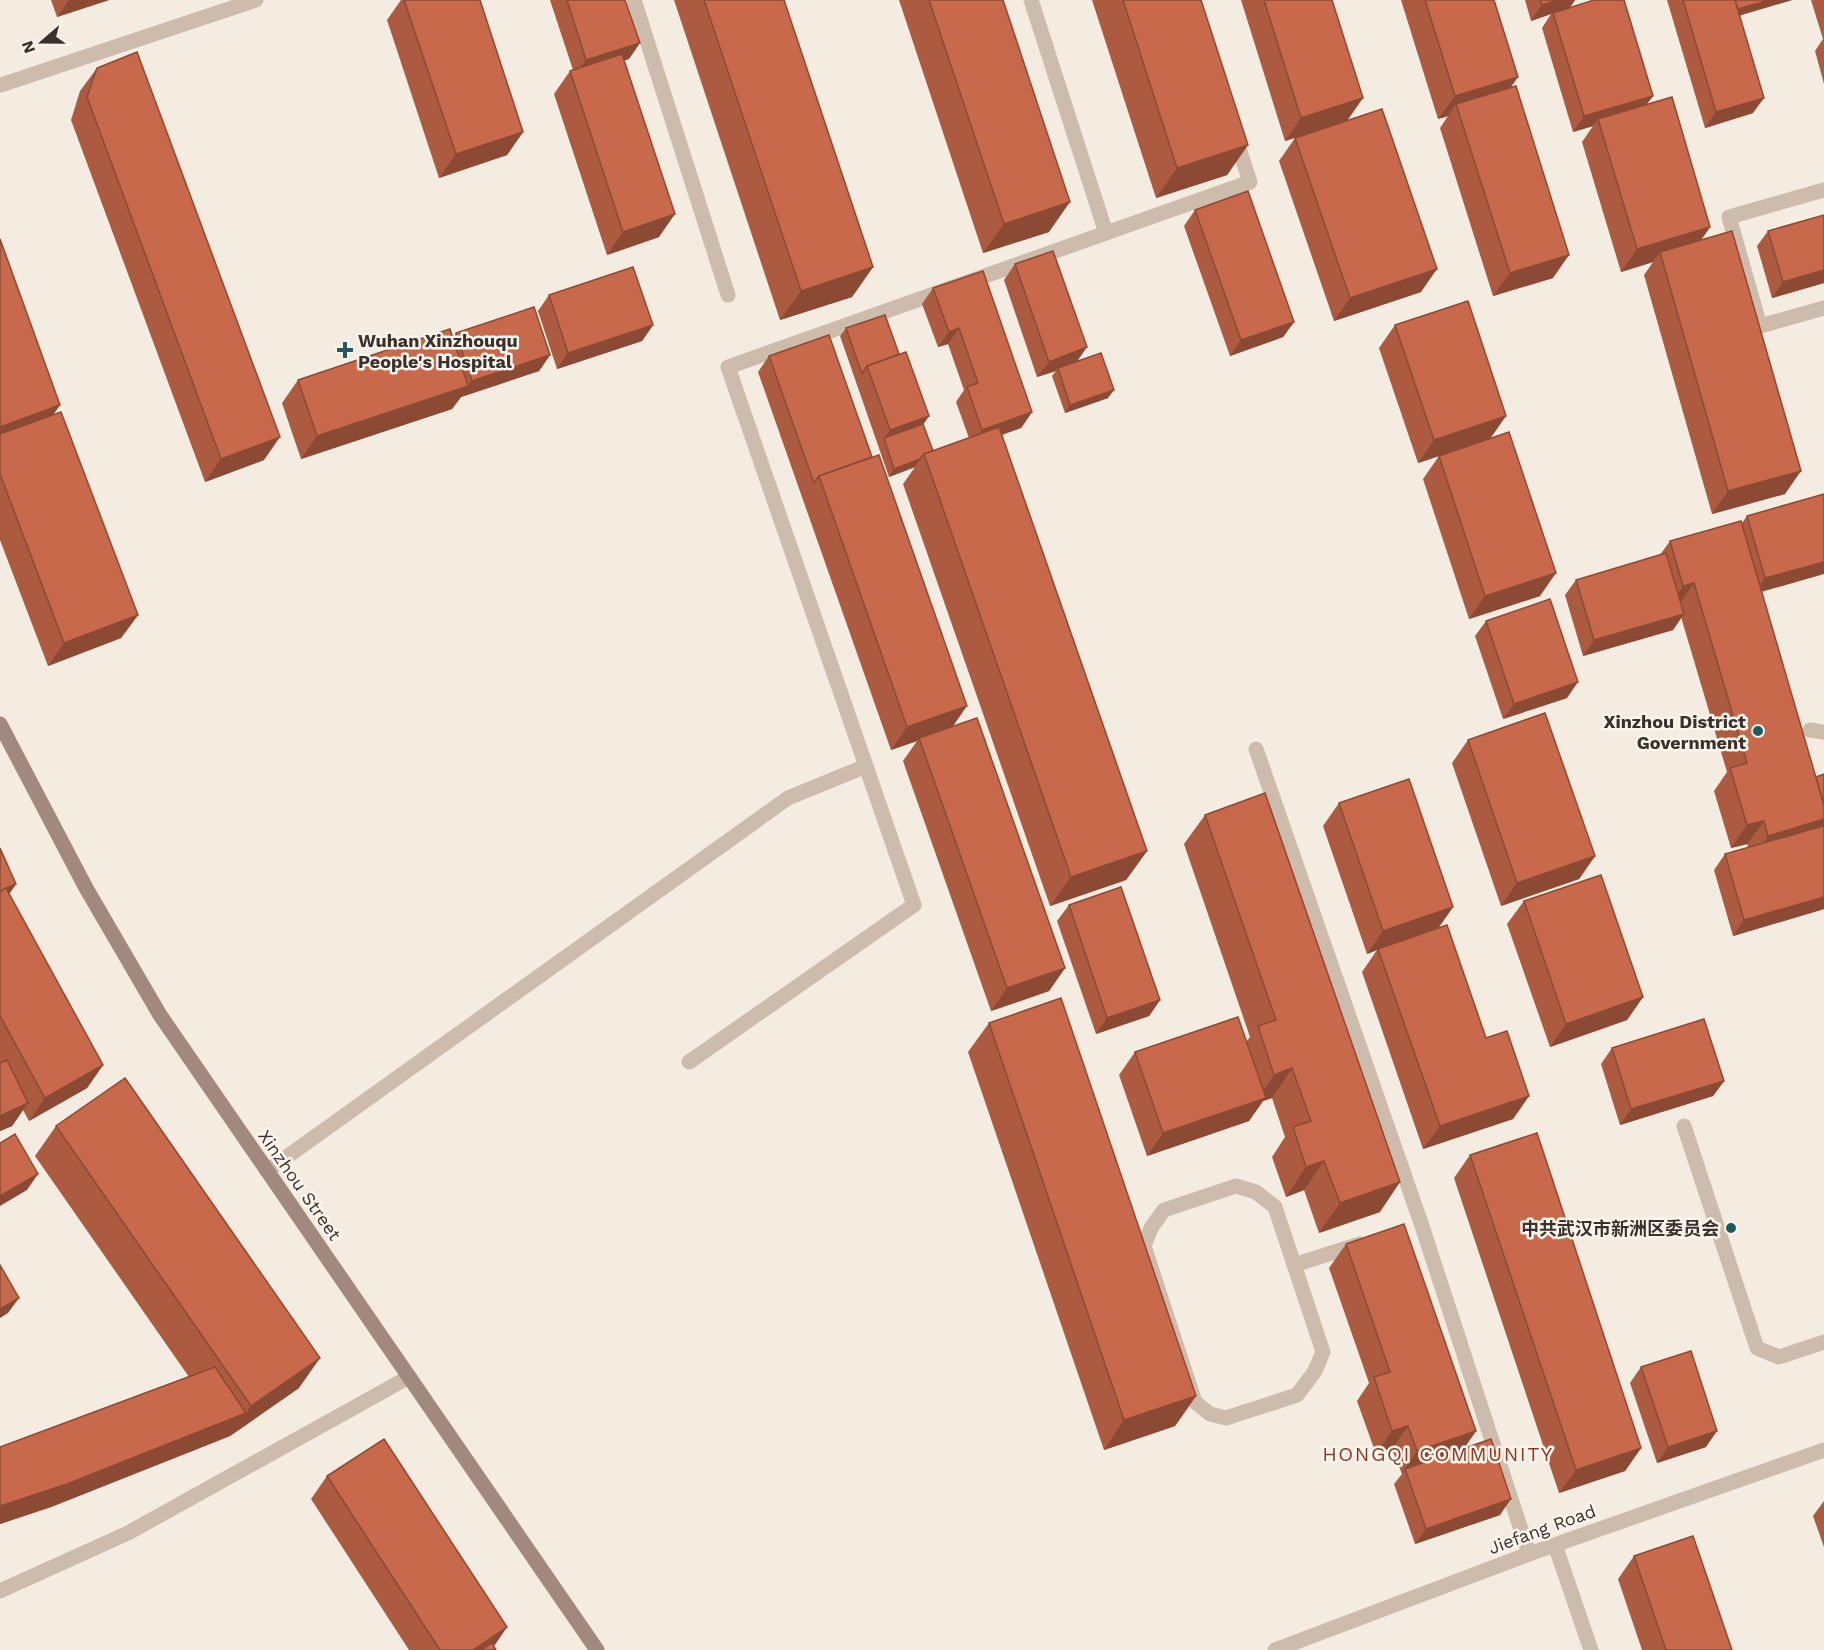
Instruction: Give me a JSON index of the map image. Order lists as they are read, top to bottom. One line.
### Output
{"streets":{"main road":["Xinzhou Street"],"street":["Jiefang Road"]},"districts":["HONGQI COMMUNITY"],"places":{"health":["Wuhan Xinzhouqu People's Hospital"],"other":["Xinzhou District Government","中共武汉市新洲区委员会"]},"north":"left"}
